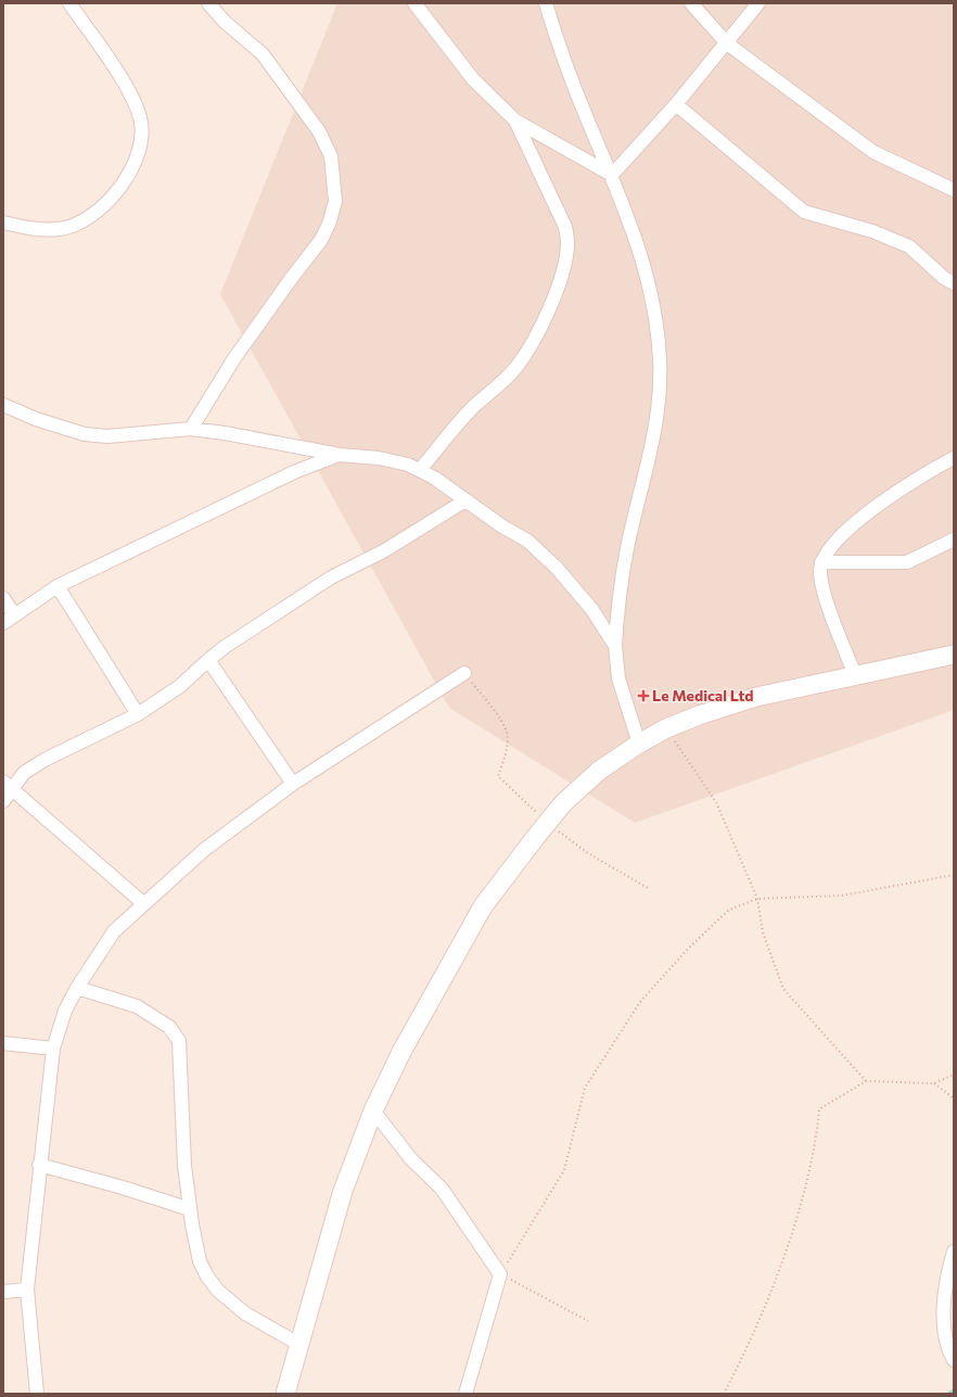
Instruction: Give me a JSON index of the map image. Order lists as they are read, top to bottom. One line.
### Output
{"places":{"health":["Le Medical Ltd"]}}
